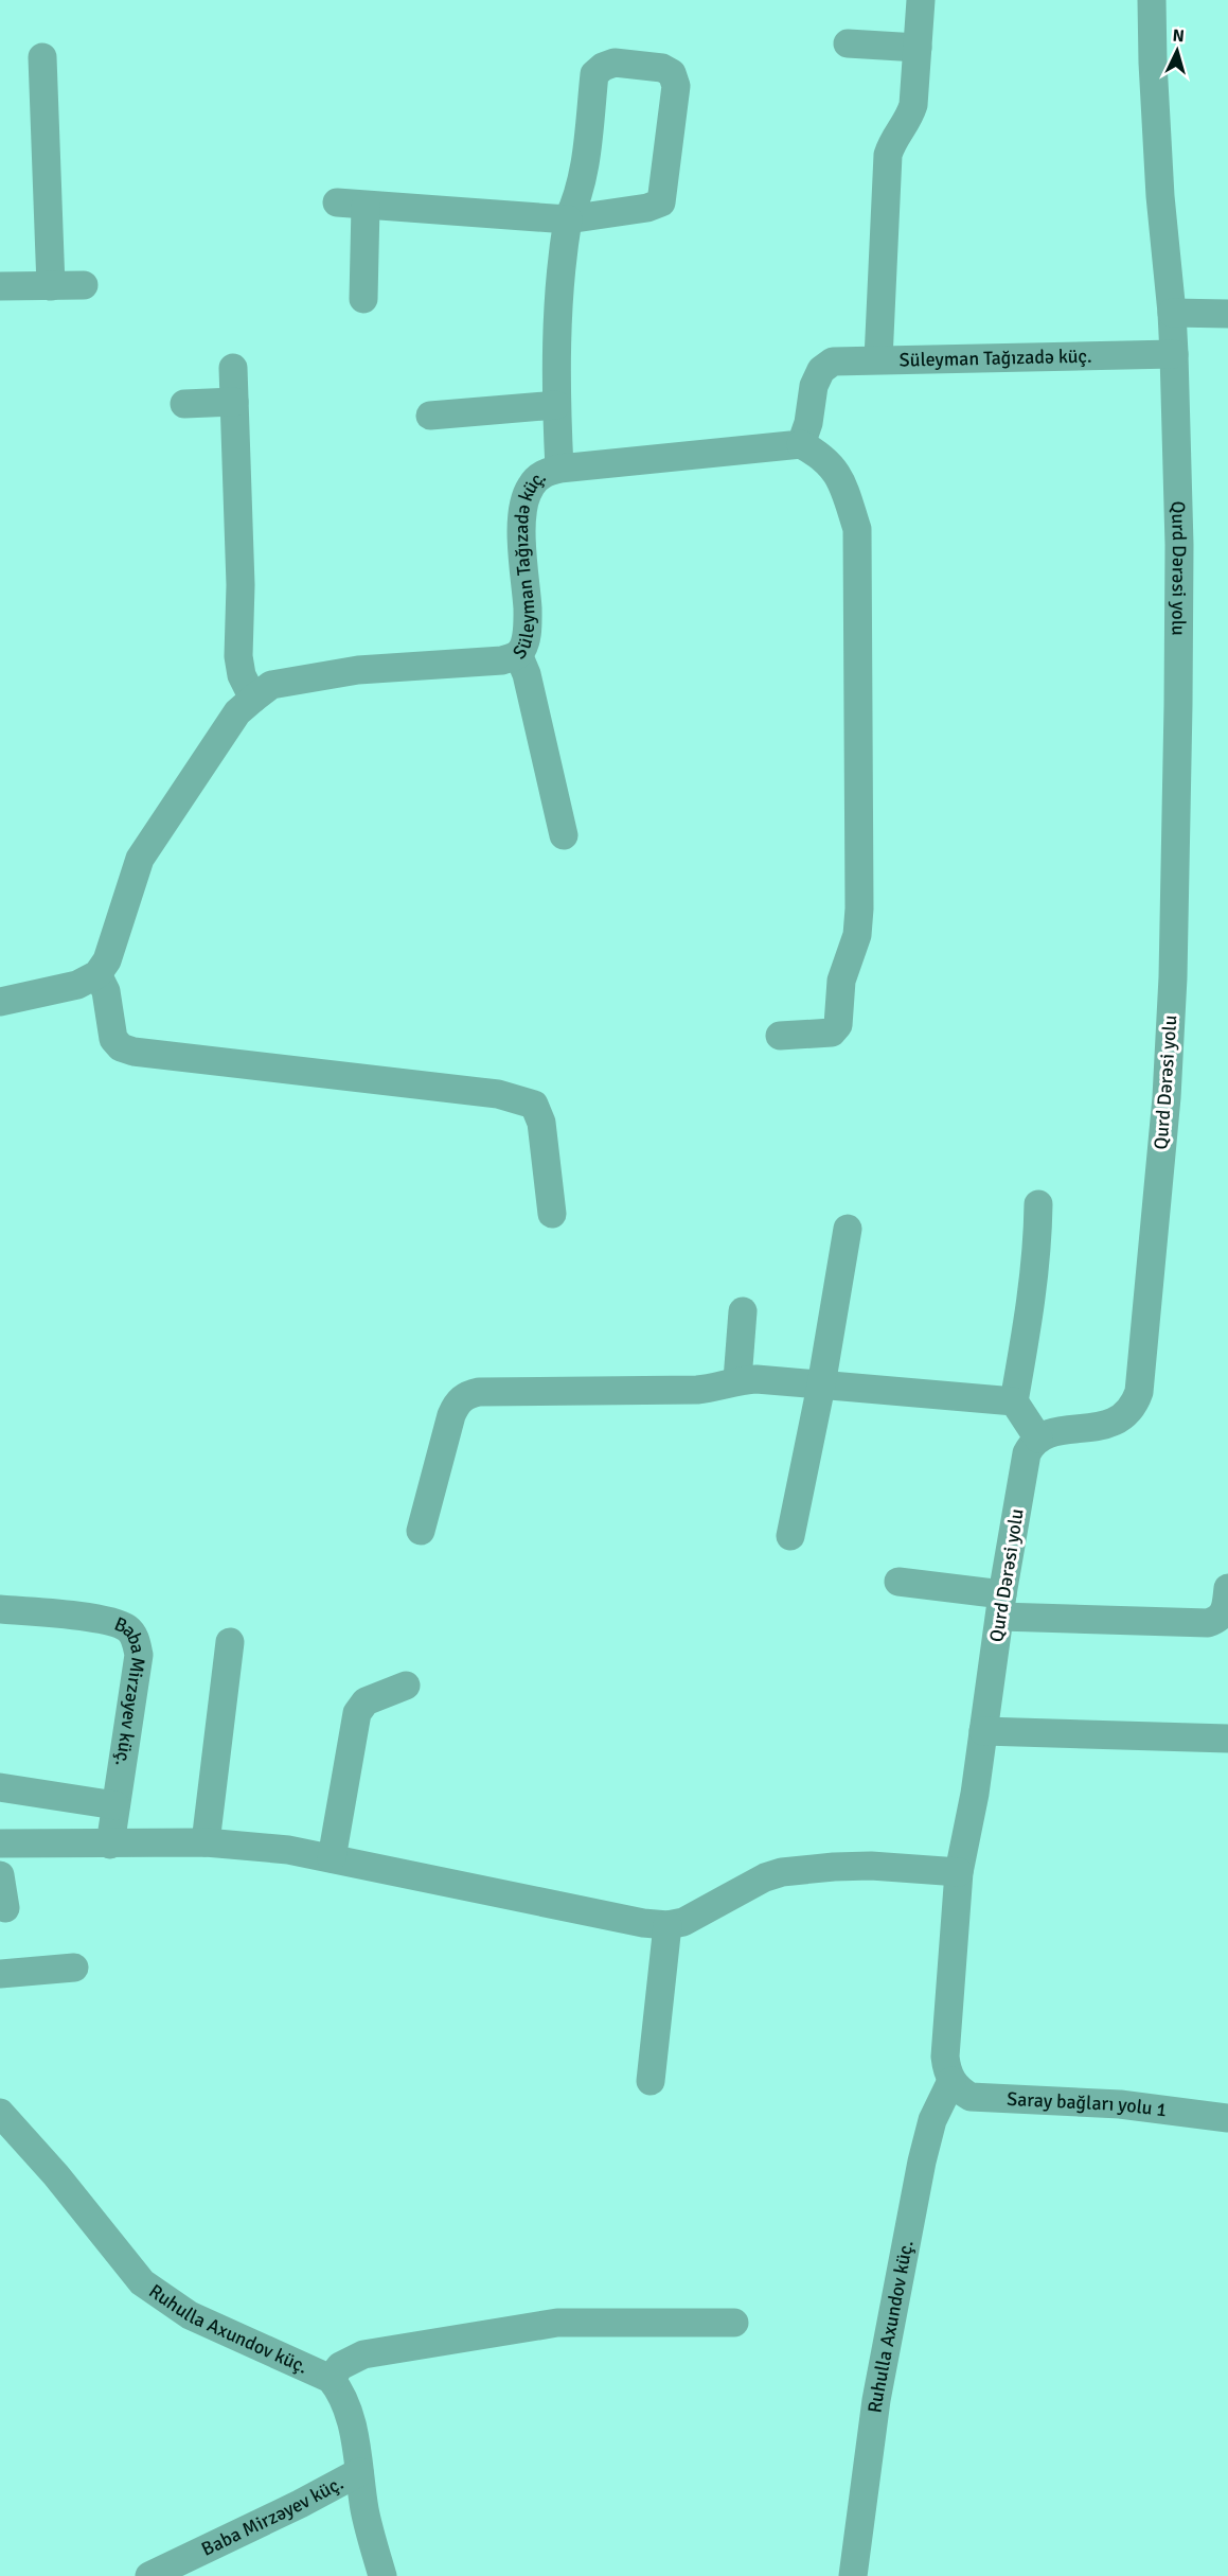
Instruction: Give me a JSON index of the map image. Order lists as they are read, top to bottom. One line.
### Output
{"streets":{"street":["Süleyman Tağızadə küç.","Qurd Dərəsi yolu","Baba Mirzəyev küç.","Saray bağları yolu 1","Ruhulla Axundov küç."]},"crossings":[["Süleyman Tağızadə küç.","Qurd Dərəsi yolu"],["Qurd Dərəsi yolu","Saray bağları yolu 1"],["Qurd Dərəsi yolu","Ruhulla Axundov küç."],["Baba Mirzəyev küç.","Ruhulla Axundov küç."],["Saray bağları yolu 1","Ruhulla Axundov küç."]],"north":"top"}
